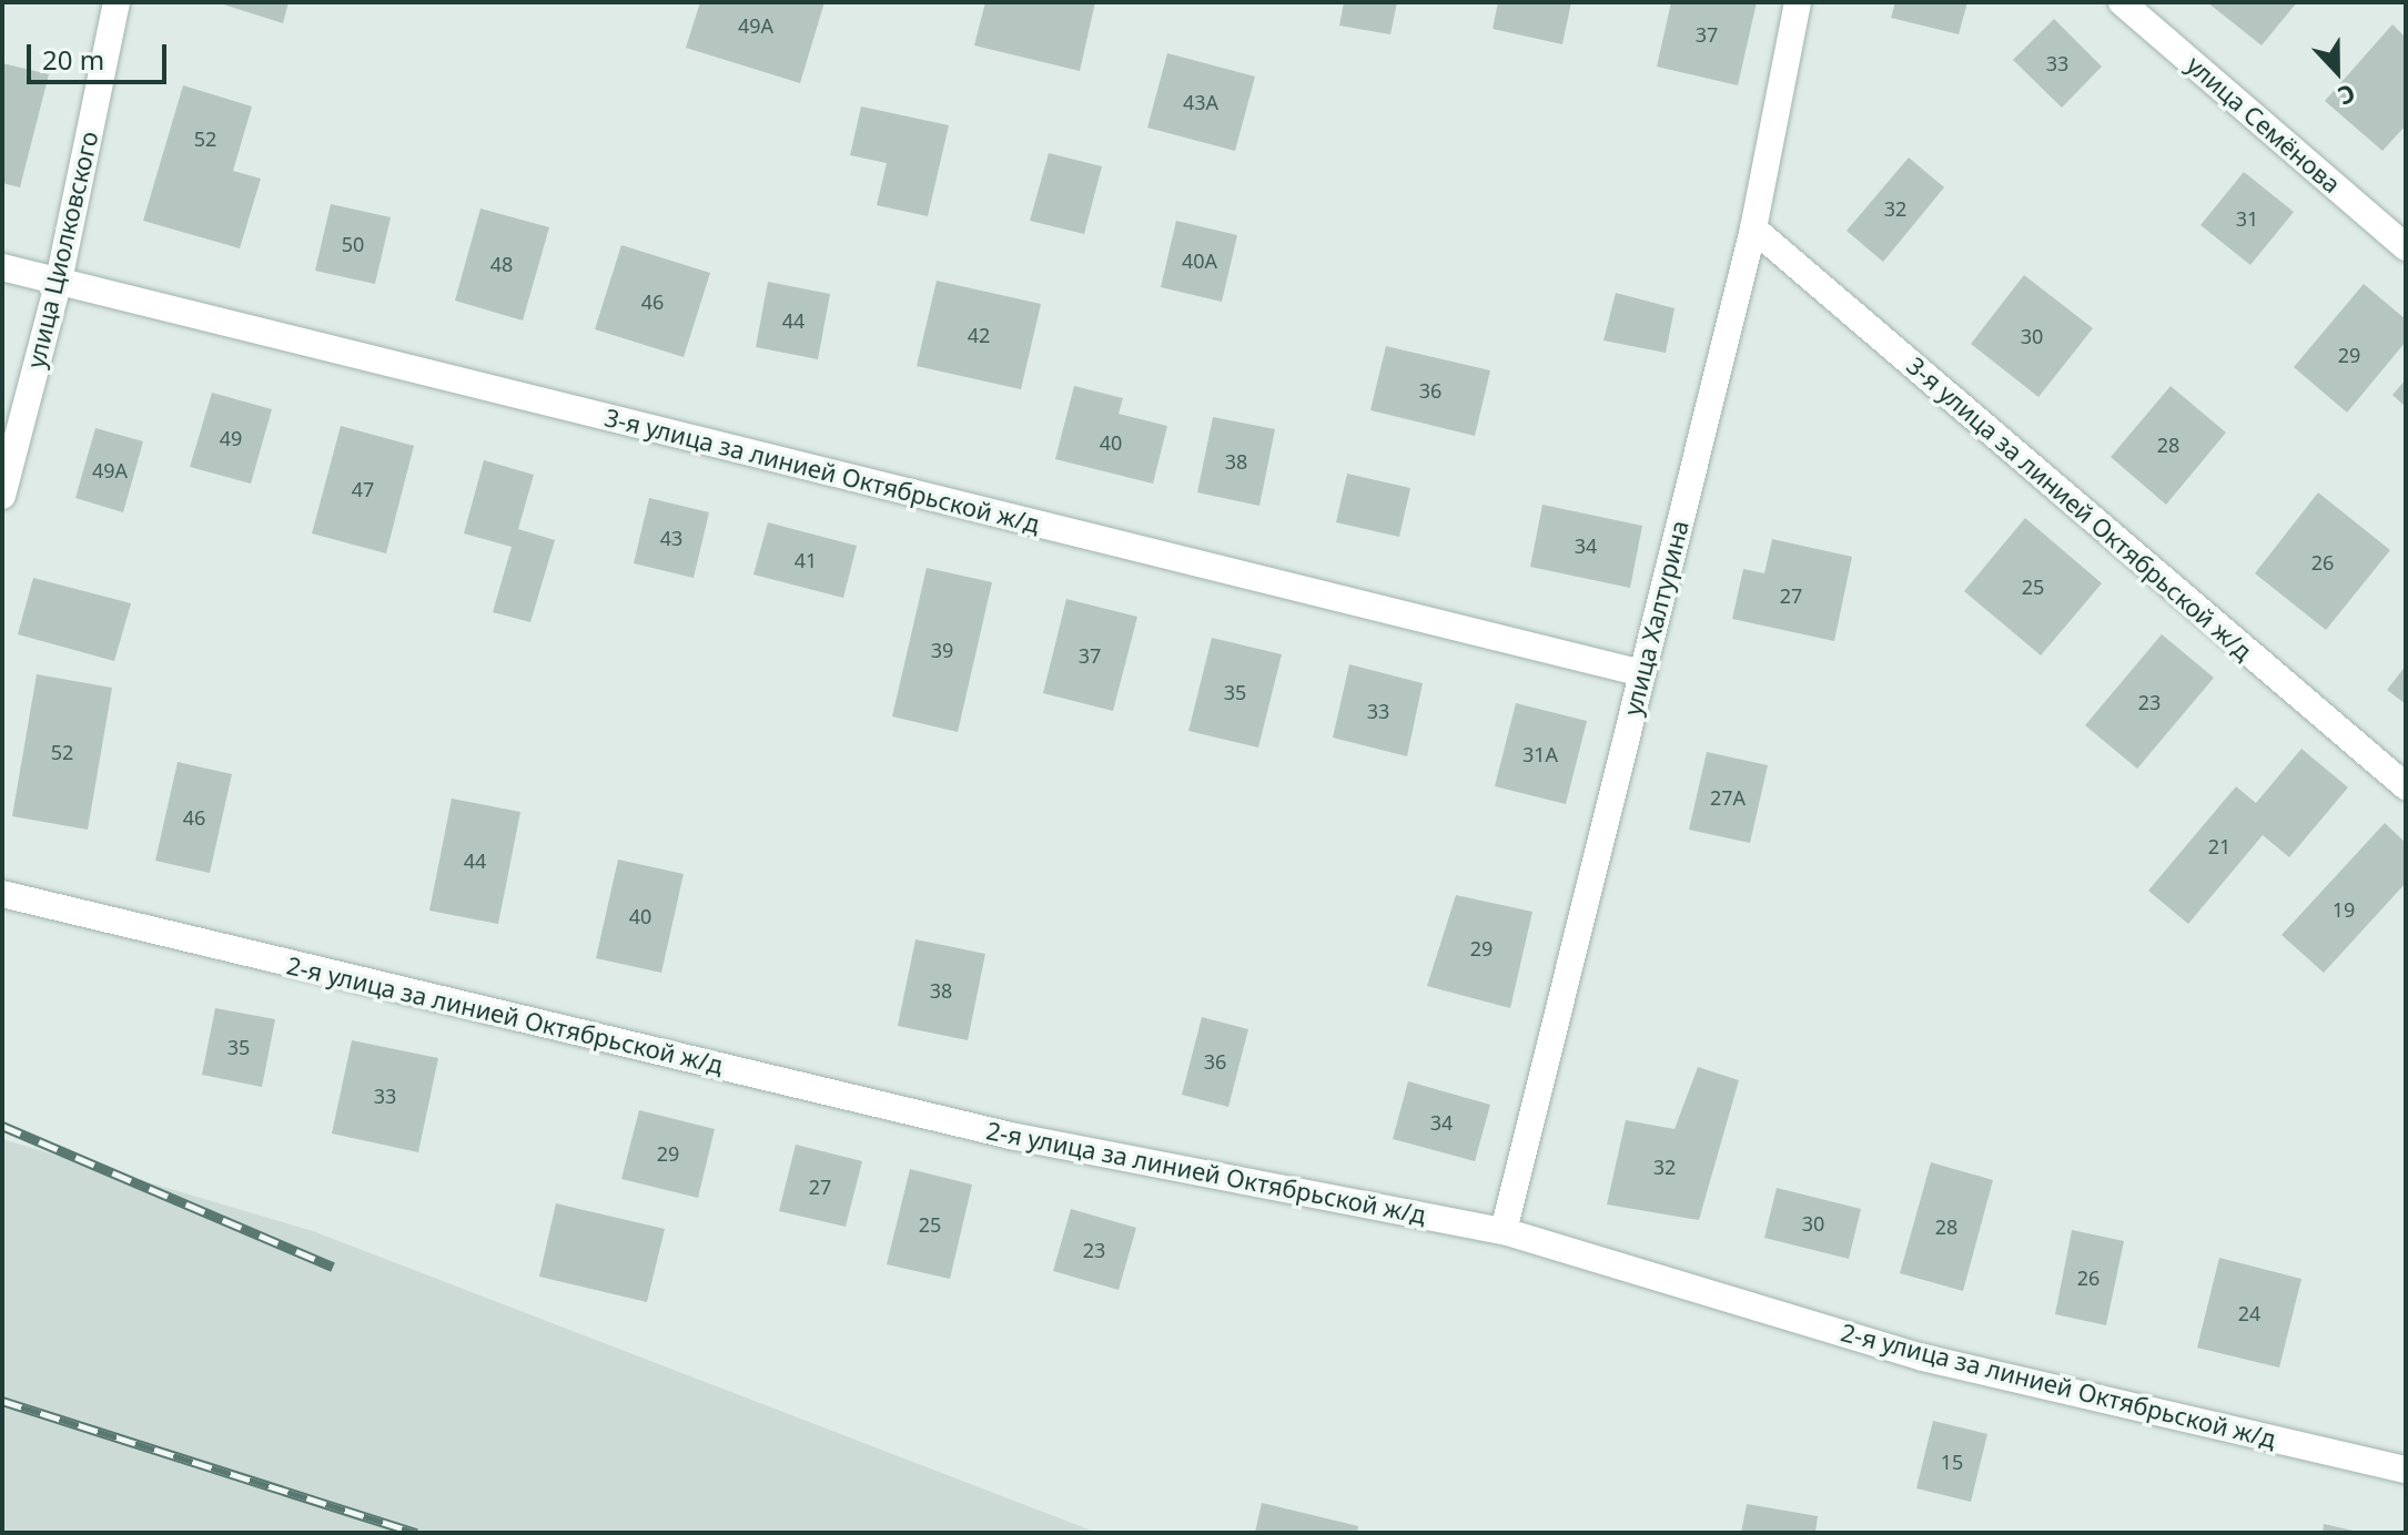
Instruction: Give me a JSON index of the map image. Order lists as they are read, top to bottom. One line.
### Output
{"streets":{"street":["улица Семёнова","улица Циолковского","3-я улица за линией Октябрьской ж/д","улица Халтурина","2-я улица за линией Октябрьской ж/д"]},"crossings":[["улица Циолковского","3-я улица за линией Октябрьской ж/д"],["3-я улица за линией Октябрьской ж/д","улица Халтурина"],["улица Халтурина","2-я улица за линией Октябрьской ж/д"]],"house_numbers":["49А","37","33","43А","52","32","31","50","40А","48","46","44","42","30","29","36","49","40","28","38","49А","47","43","34","41","26","25","27","39","37","35","23","33","52","31А","27А","46","21","44","19","40","29","38","35","36","33","34","29","32","27","30","25","28","23","26","24","15"],"scale_bar":"20 m","north":"bottom"}
